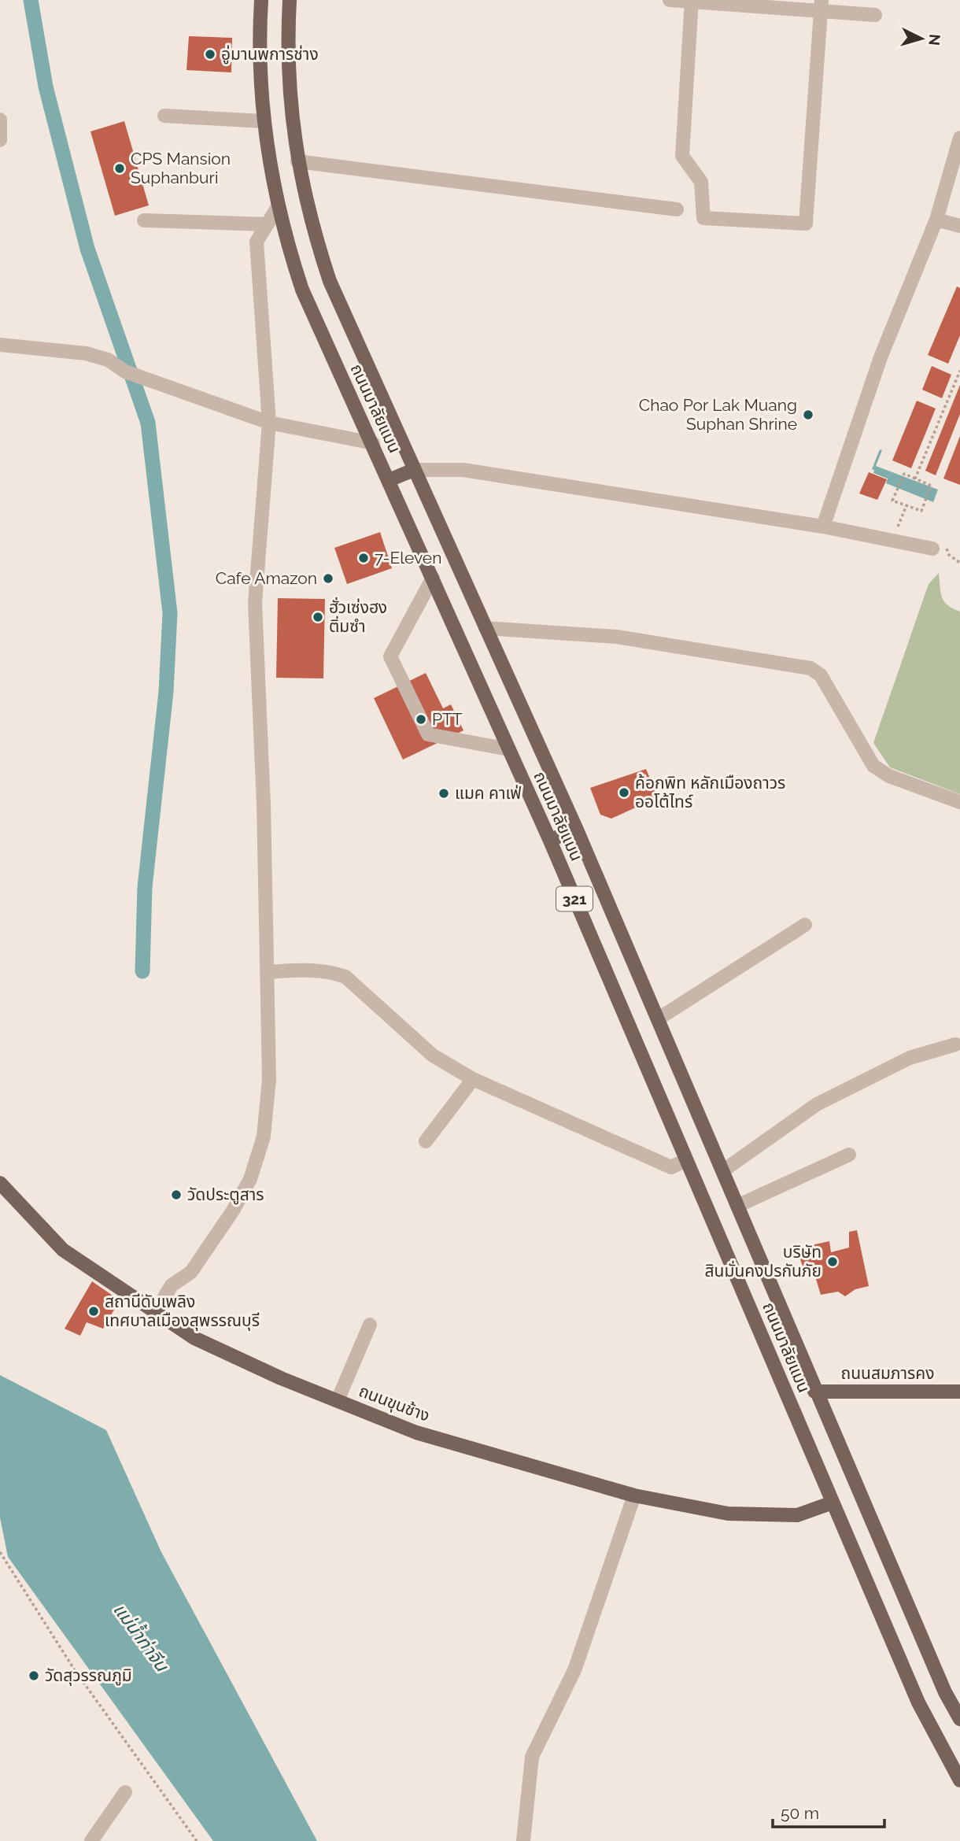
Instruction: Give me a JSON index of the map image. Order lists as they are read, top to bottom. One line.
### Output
{"streets":{"main road":["ถนนมาลัยแมน","321","ถนนสมภารคง","ถนนขุนช้าง"]},"crossings":[["ถนนมาลัยแมน","ถนนสมภารคง"],["ถนนมาลัยแมน","ถนนขุนช้าง"]],"water":["แม่น้ำท่าจีน"],"places":["อู่มานพการช่าง","CPS Mansion Suphanburi","Chao Por Lak Muang Suphan Shrine","7-Eleven","Cafe Amazon","ฮั่วเซ่งฮง ติ่มซำ","PTT","ค้อกพิท หลักเมืองถาวร ออโต้ไทร์","แมค คาเฟ่","วัดประตูสาร","บริษัท สินมั่นคงปรกันภัย","สถานีดับเพลิง เทศบาลเมืองสุพรรณบุรี","วัดสุวรรณภูมิ"],"scale_bar":"50 m","north":"right"}
